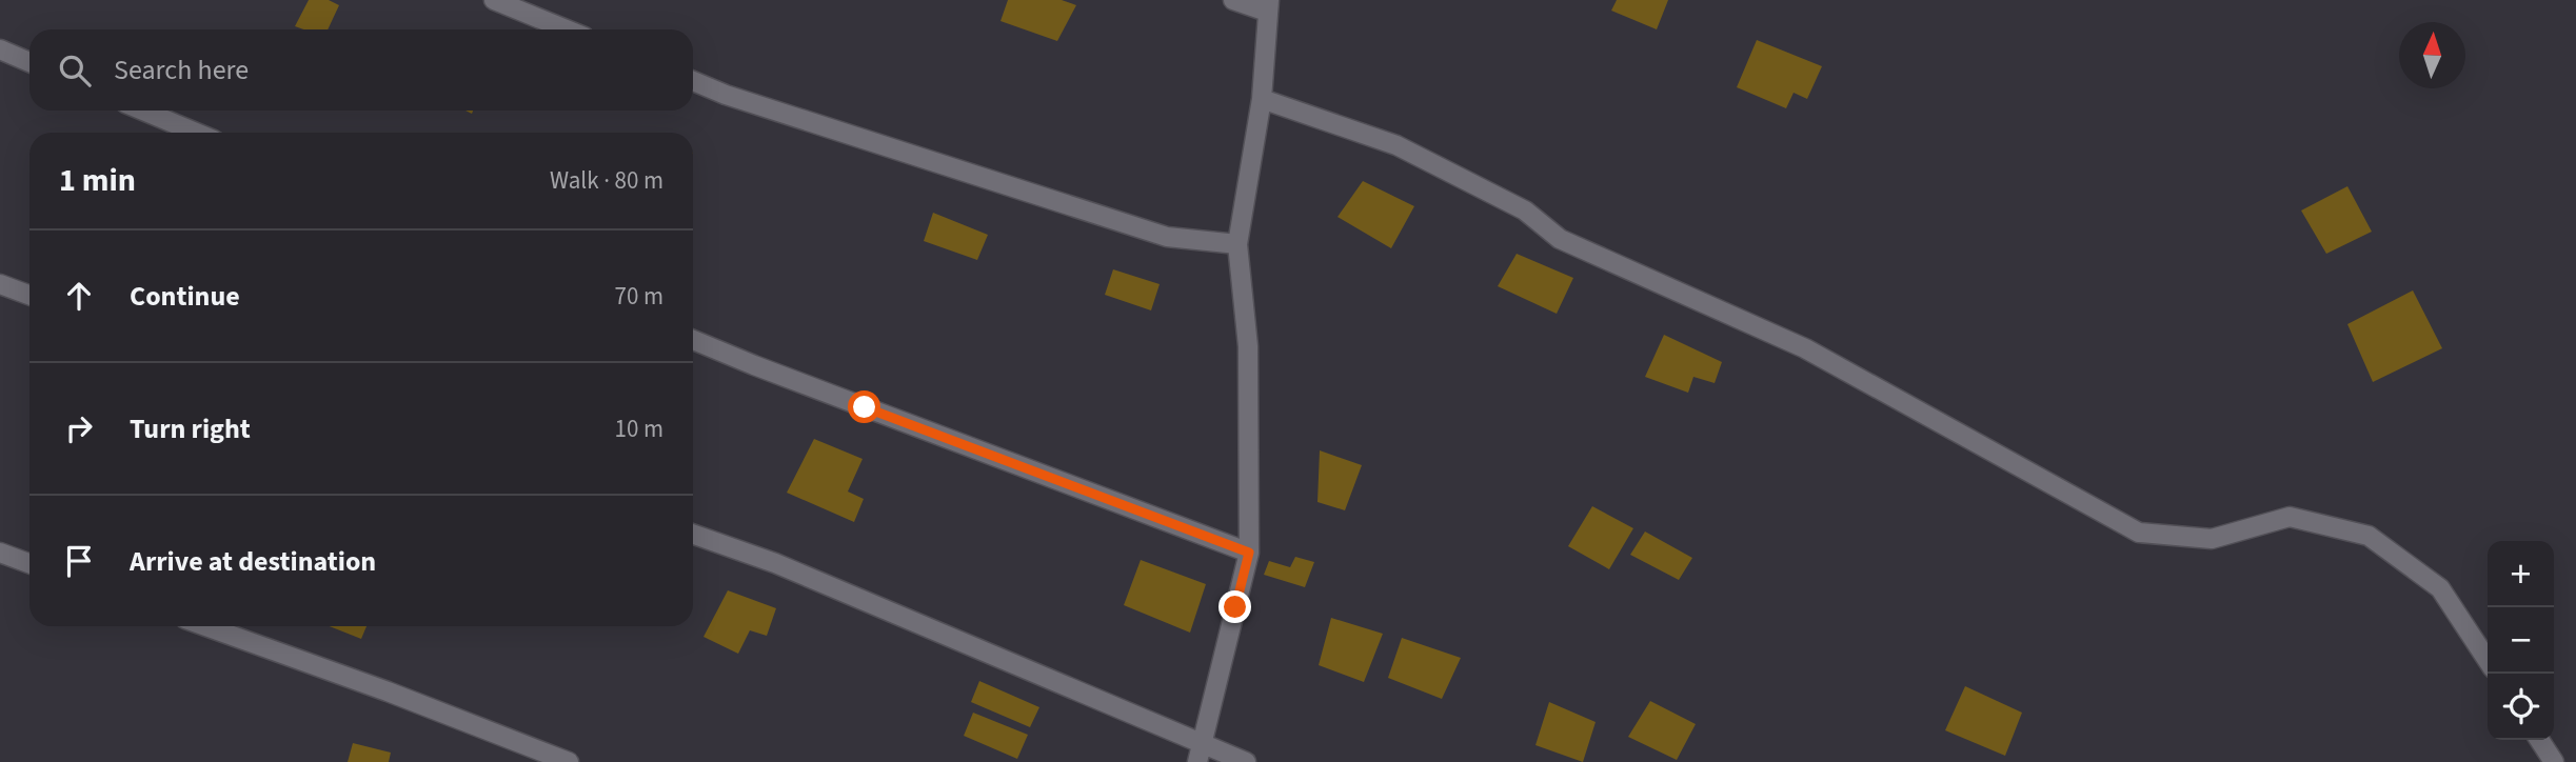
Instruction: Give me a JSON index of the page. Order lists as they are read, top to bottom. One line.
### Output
{"north":"top","page":{"search":"Search here","heading":["1 min","Walk · 80 m"],"list":[["Continue","70 m"],["Turn right","10 m"],"Arrive at destination"],"map_buttons":["+","−"]}}
